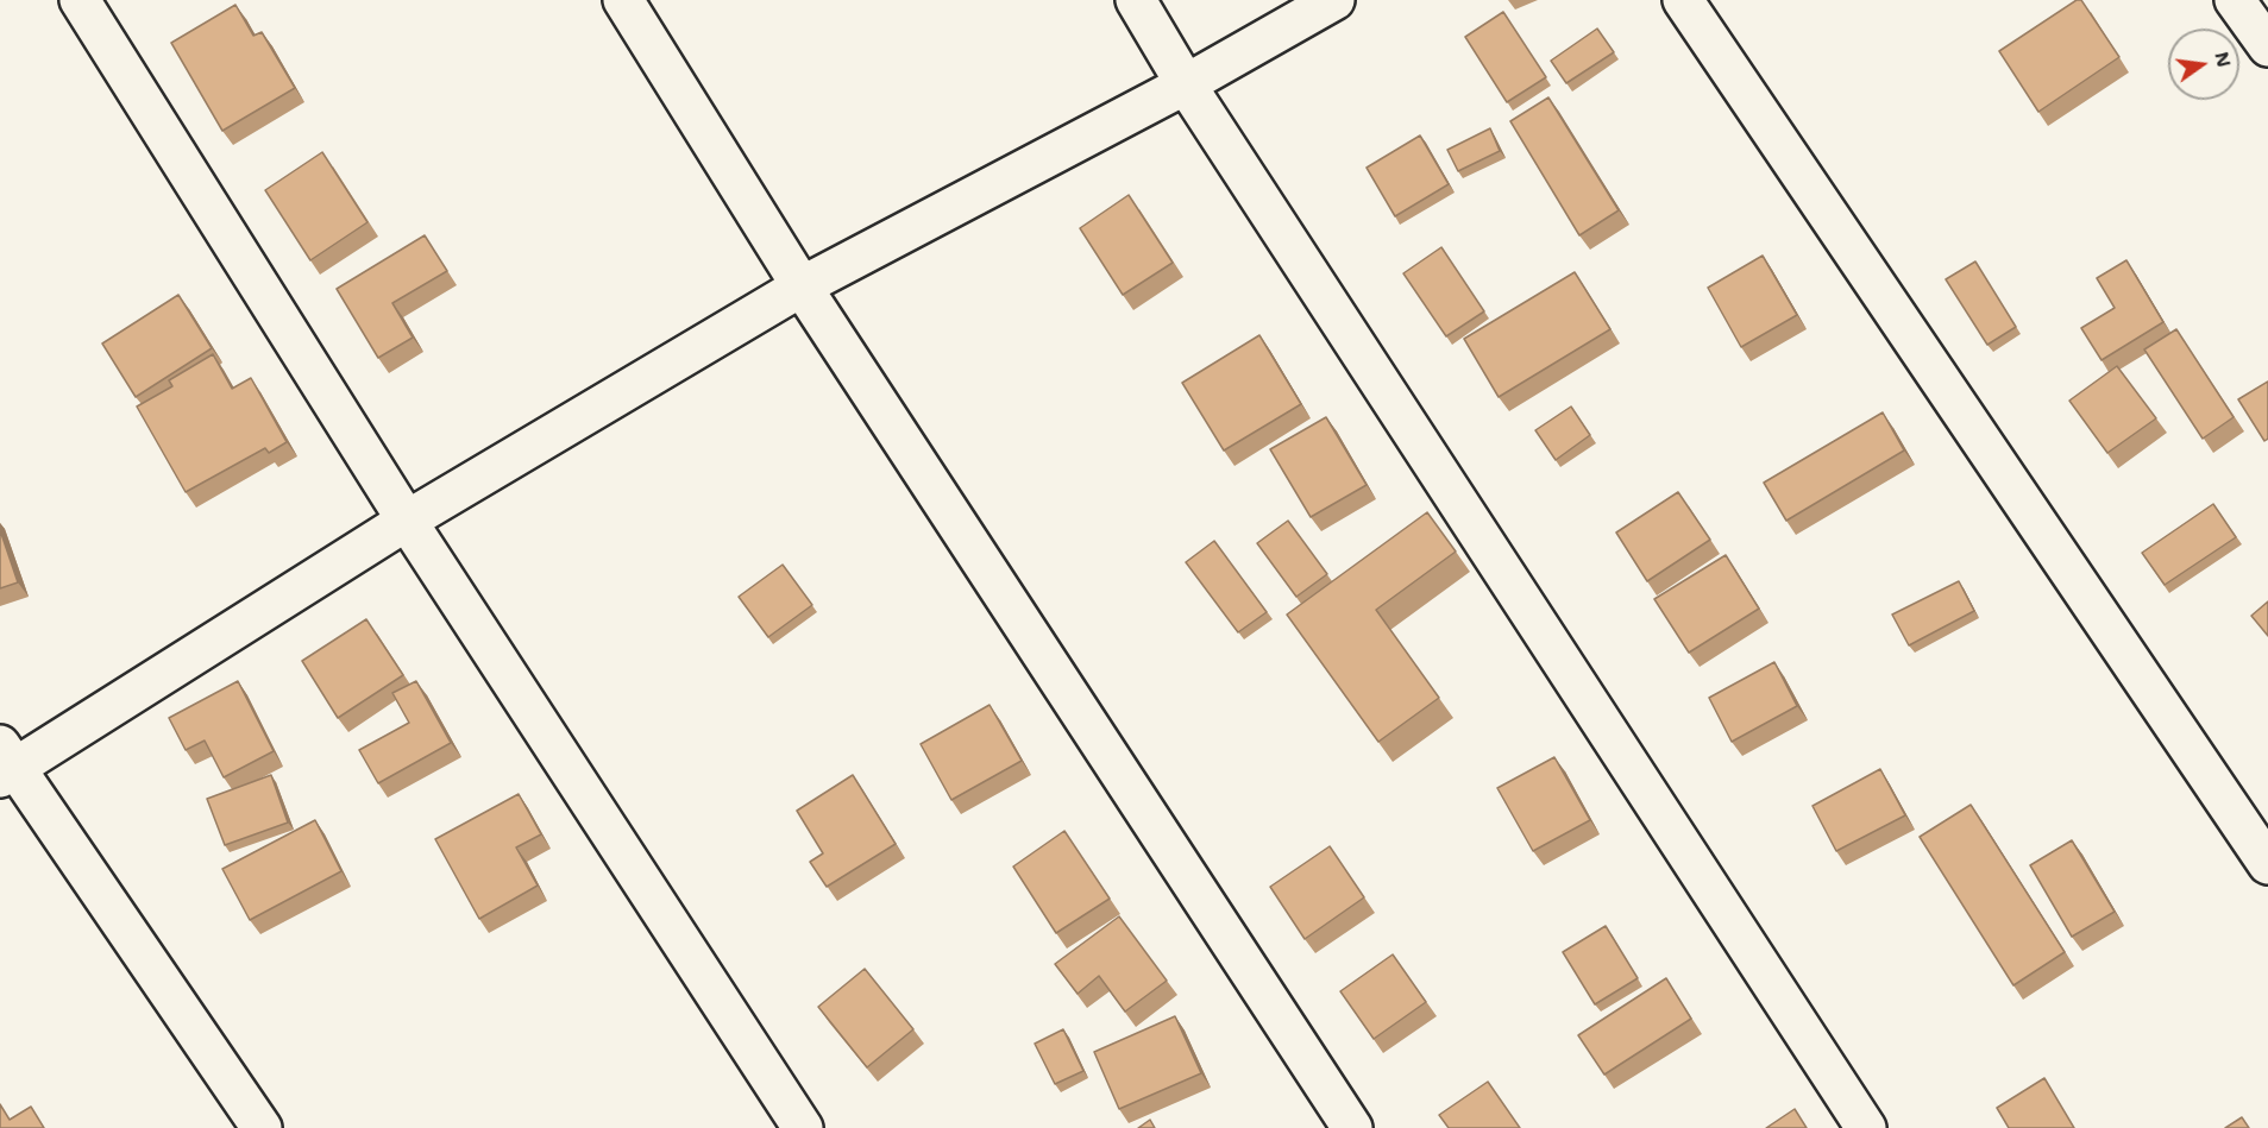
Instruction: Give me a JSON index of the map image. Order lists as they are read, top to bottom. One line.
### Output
{"north":"right"}
